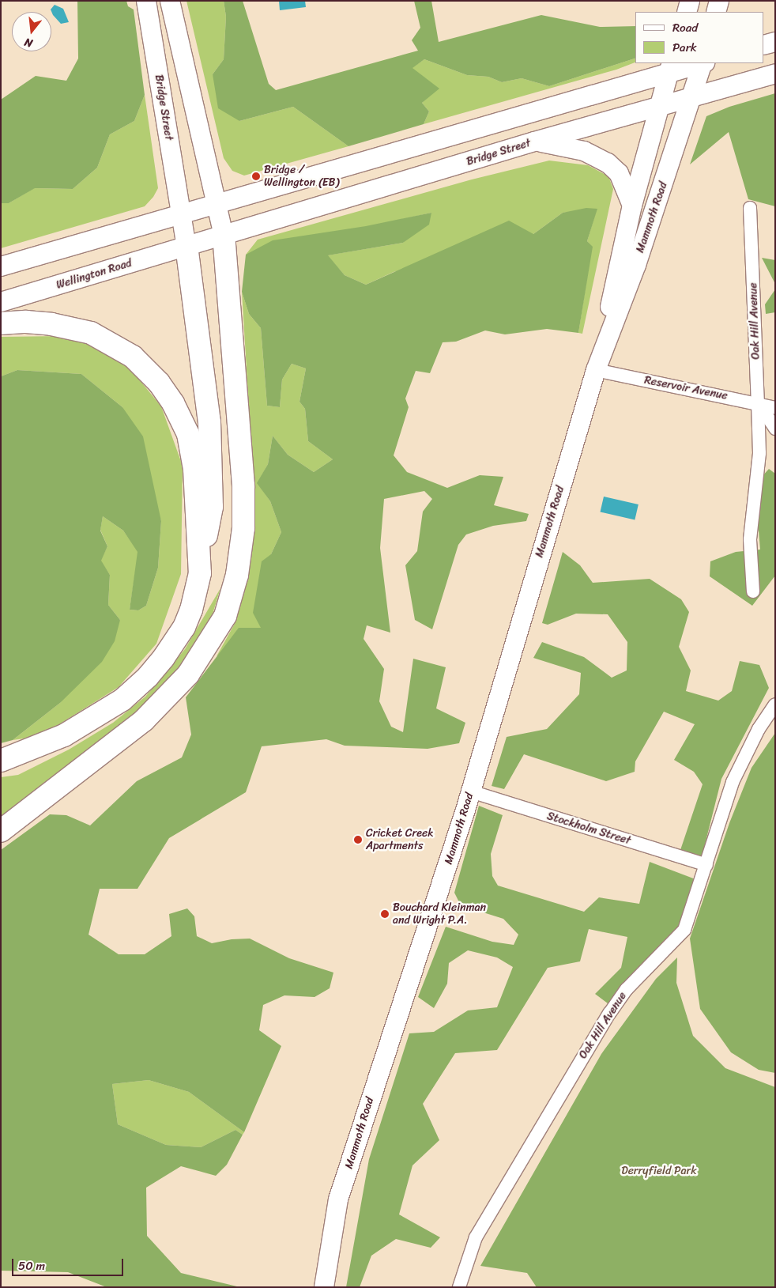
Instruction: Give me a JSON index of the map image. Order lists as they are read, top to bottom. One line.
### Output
{"streets":{"main road":["Bridge Street","Mammoth Road","Wellington Road"],"street":["Oak Hill Avenue","Reservoir Avenue","Stockholm Street"]},"crossings":[["Bridge Street","Mammoth Road"],["Bridge Street","Wellington Road"],["Mammoth Road","Reservoir Avenue"],["Mammoth Road","Stockholm Street"],["Oak Hill Avenue","Reservoir Avenue"],["Oak Hill Avenue","Stockholm Street"]],"parks":["Derryfield Park"],"places":["Bridge / Wellington (EB)","Cricket Creek Apartments","Bouchard Kleinman and Wright P.A."],"legend":["Road","Park"],"scale_bar":"50 m","north":"bottom"}
